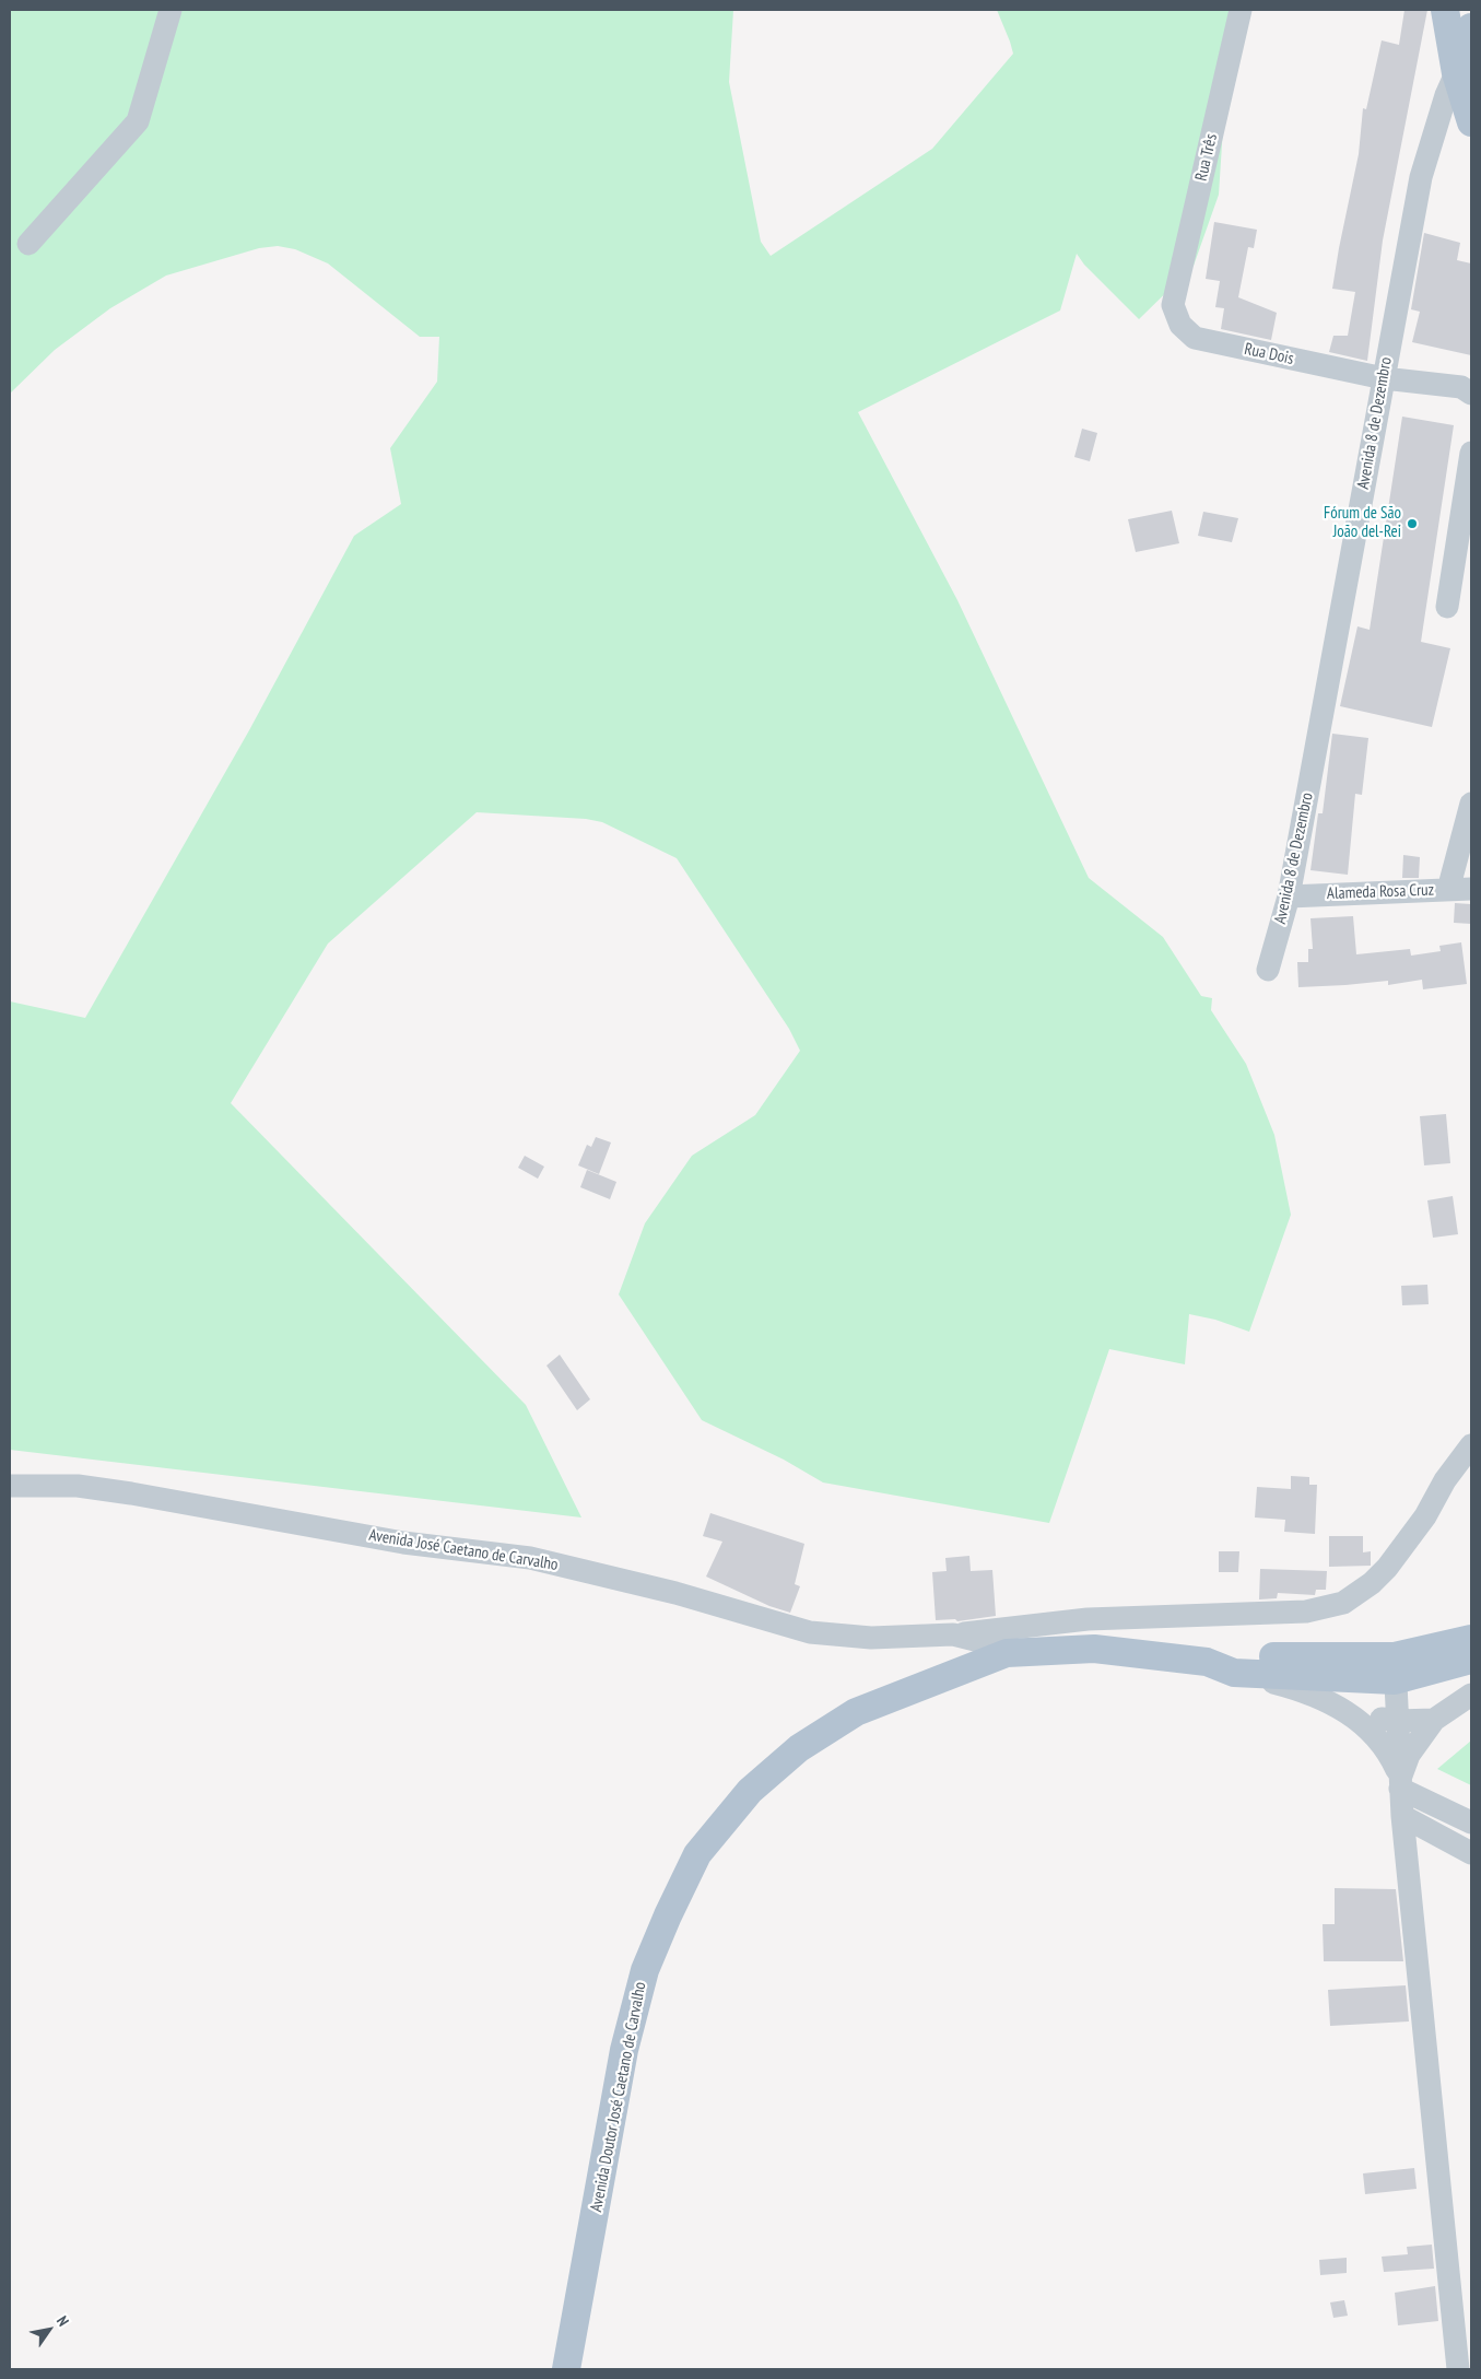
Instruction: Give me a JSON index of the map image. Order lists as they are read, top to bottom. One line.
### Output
{"streets":{"main road":["Avenida 8 de Dezembro","Avenida Doutor José Caetano de Carvalho"],"street":["Rua Três","Rua Dois","Alameda Rosa Cruz","Avenida José Caetano de Carvalho"]},"crossings":[["Rua Três","Rua Dois"],["Rua Dois","Avenida 8 de Dezembro"],["Avenida 8 de Dezembro","Alameda Rosa Cruz"],["Avenida José Caetano de Carvalho","Avenida Doutor José Caetano de Carvalho"]],"places":["Fórum de São João del-Rei"],"north":"top right"}
